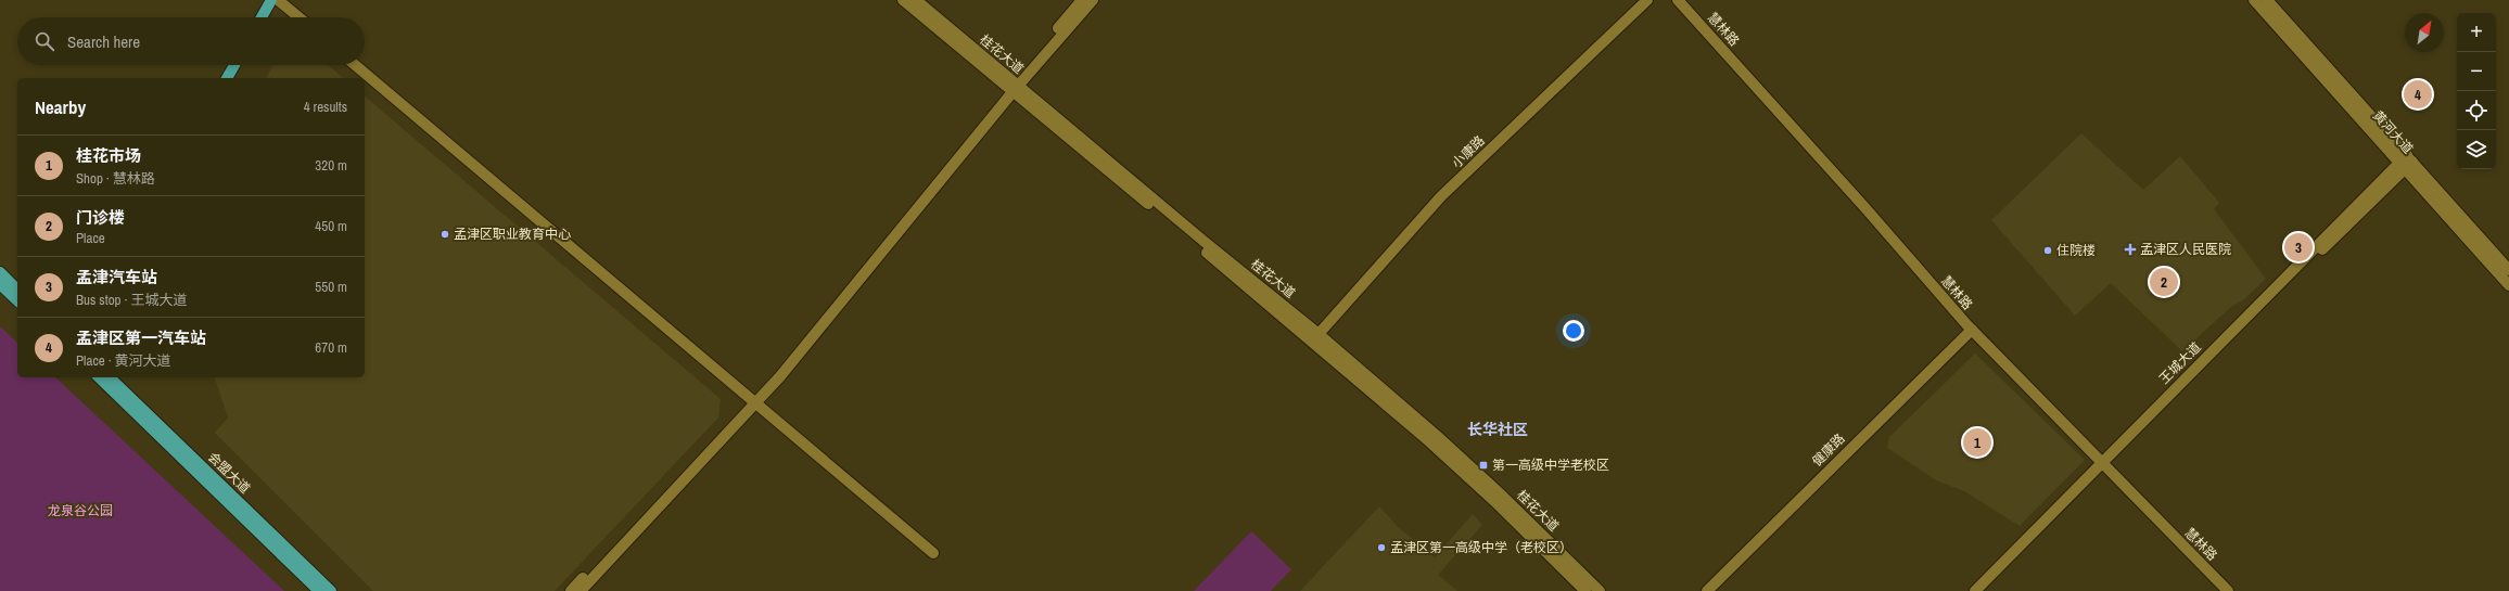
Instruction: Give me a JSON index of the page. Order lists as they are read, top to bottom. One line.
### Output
{"streets":{"main road":["会盟大道"],"street":["慧林路","桂花大道","黄河大道","小康路","王城大道","健康路"]},"crossings":[["慧林路","王城大道"],["慧林路","健康路"],["桂花大道","小康路"],["黄河大道","王城大道"]],"districts":["长华社区"],"parks":["龙泉谷公园"],"places":{"other":["孟津区职业教育中心","住院楼","孟津区第一高级中学（老校区）"],"health":["孟津区人民医院"],"transit":["第一高级中学老校区"]},"north":"top right","page":{"map_buttons":["+","−"],"search":"Search here","pins":["4","3","2","1"],"heading":["Nearby","4 results"],"list":[{"mark":"1","name":"桂花市场","note":"Shop · 慧林路","value":"320 m"},{"mark":"2","name":"门诊楼","note":"Place","value":"450 m"},{"mark":"3","name":"孟津汽车站","note":"Bus stop · 王城大道","value":"550 m"},{"mark":"4","name":"孟津区第一汽车站","note":"Place · 黄河大道","value":"670 m"}]}}
